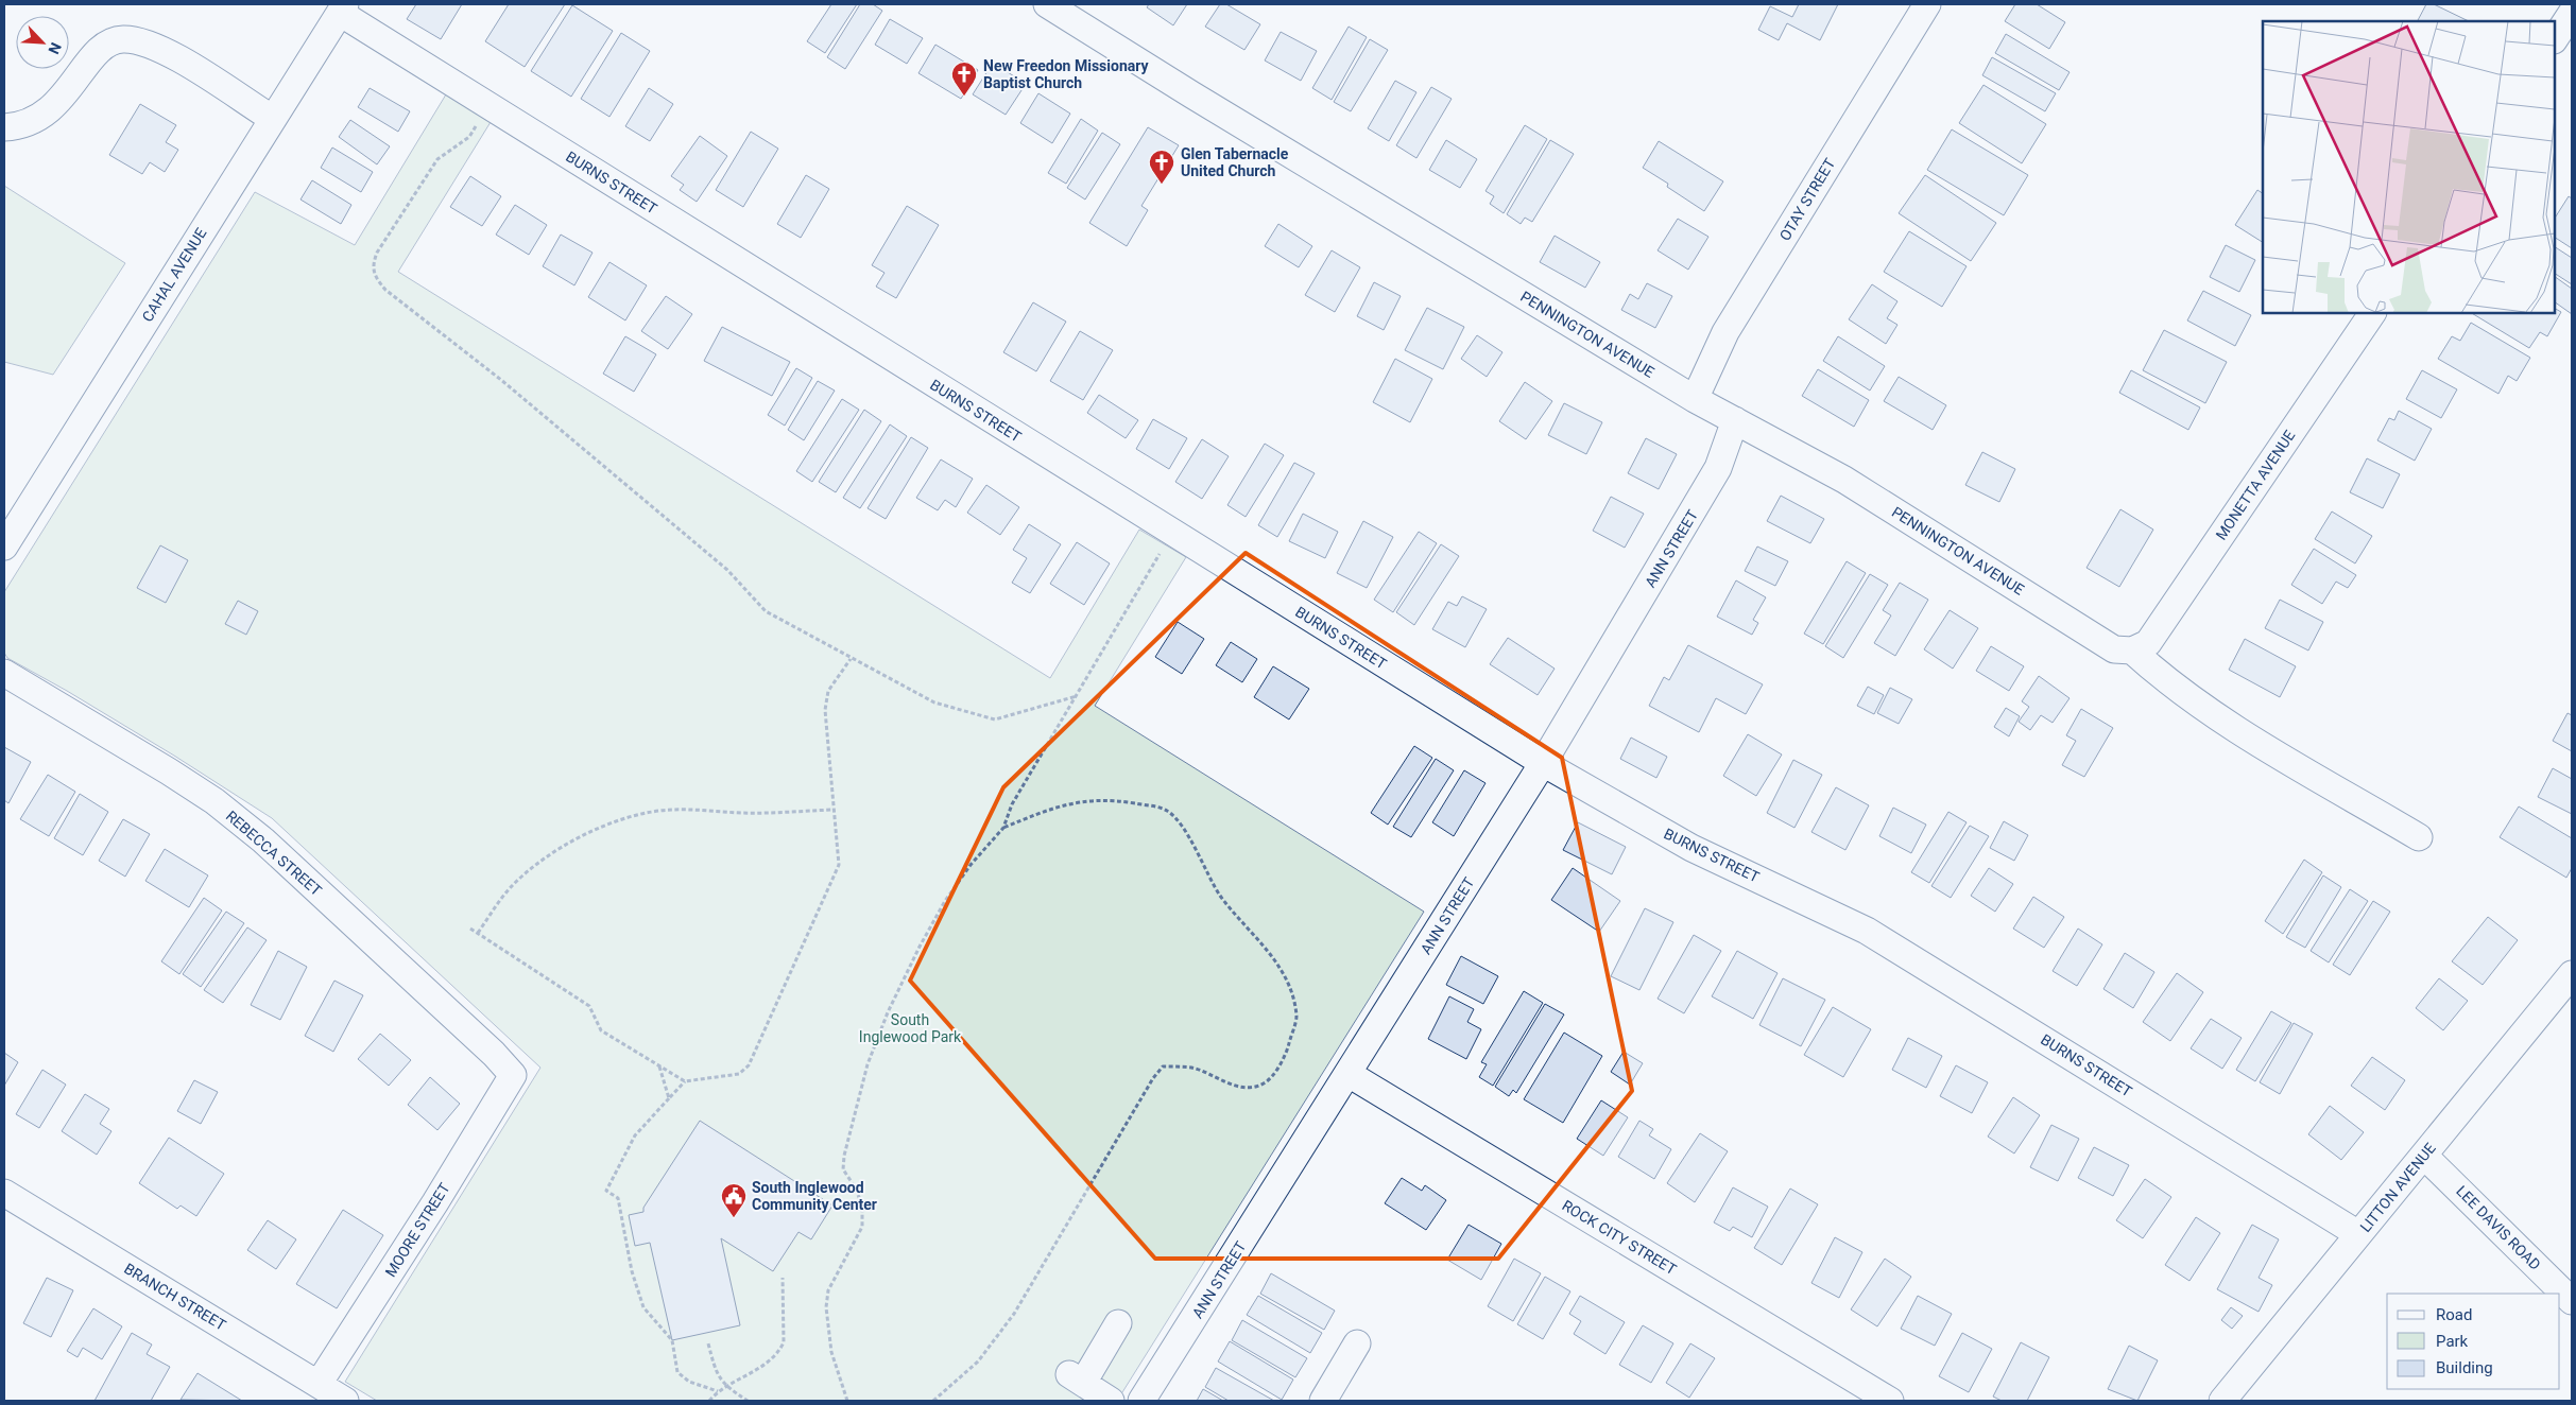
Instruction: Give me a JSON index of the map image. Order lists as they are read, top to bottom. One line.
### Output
{"streets":{"street":["BURNS STREET","OTAY STREET","CAHAL AVENUE","PENNINGTON AVENUE","MONETTA AVENUE","ANN STREET","REBECCA STREET","LITTON AVENUE","LEE DAVIS ROAD","MOORE STREET","ROCK CITY STREET","BRANCH STREET"]},"crossings":[["BURNS STREET","CAHAL AVENUE"],["BURNS STREET","ANN STREET"],["BURNS STREET","LITTON AVENUE"],["OTAY STREET","PENNINGTON AVENUE"],["PENNINGTON AVENUE","MONETTA AVENUE"],["PENNINGTON AVENUE","ANN STREET"],["ANN STREET","ROCK CITY STREET"],["REBECCA STREET","MOORE STREET"],["LITTON AVENUE","LEE DAVIS ROAD"],["MOORE STREET","BRANCH STREET"]],"parks":["South Inglewood Park"],"places":{"church":["New Freedon Missionary Baptist Church","Glen Tabernacle United Church"],"public building":["South Inglewood Community Center"]},"legend":["Road","Park","Building"],"north":"bottom right"}
